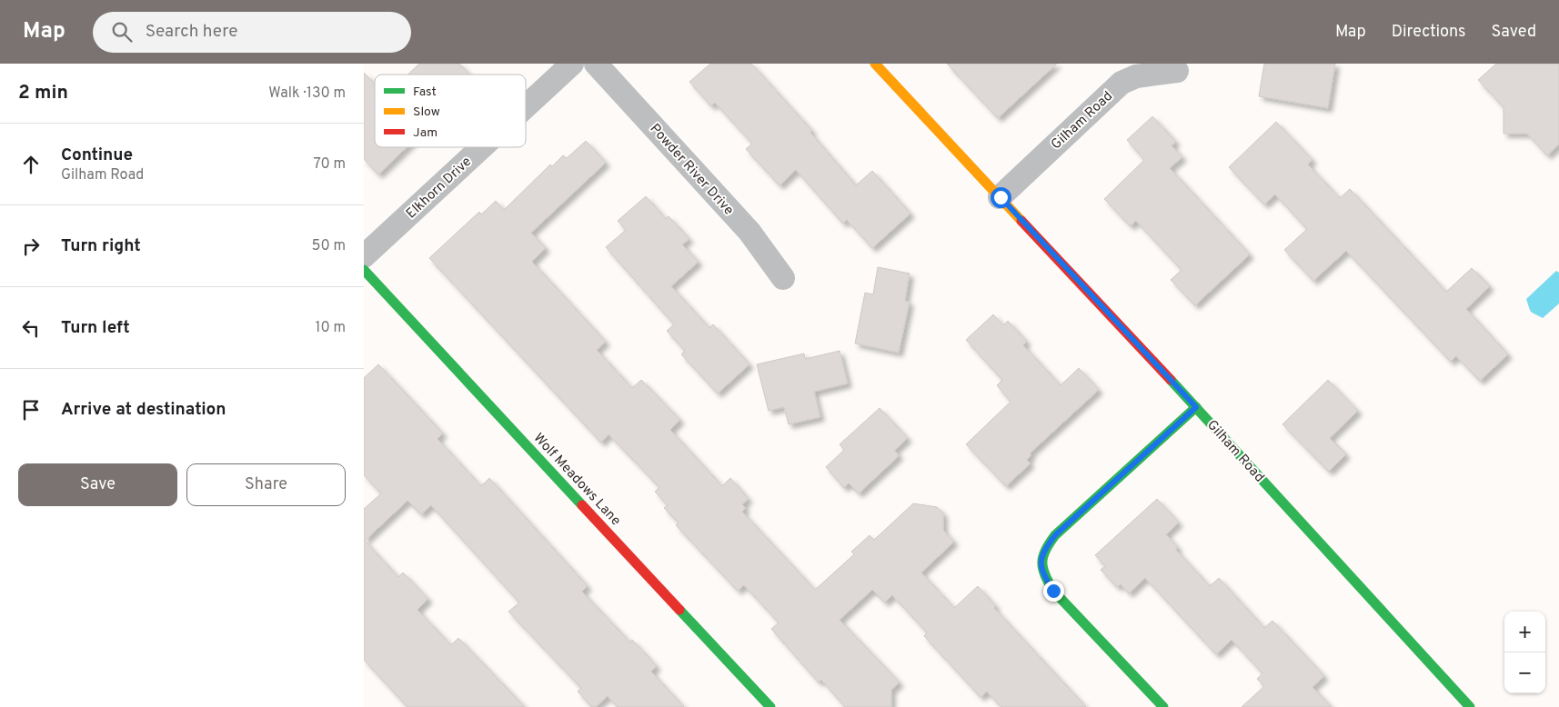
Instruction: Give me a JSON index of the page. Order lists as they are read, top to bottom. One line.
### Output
{"streets":{"street":["Gilham Road","Powder River Drive","Elkhorn Drive","Wolf Meadows Lane"]},"legend":["Fast","Slow","Jam"],"page":{"header":"Map","search":"Search here","nav":["Map","Directions","Saved"],"heading":["2 min","Walk · 130 m"],"list":[["Continue","Gilham Road","70 m"],["Turn right","50 m"],["Turn left","10 m"],"Arrive at destination"],"buttons":["Save","Share"],"map_buttons":["+","−"]}}
